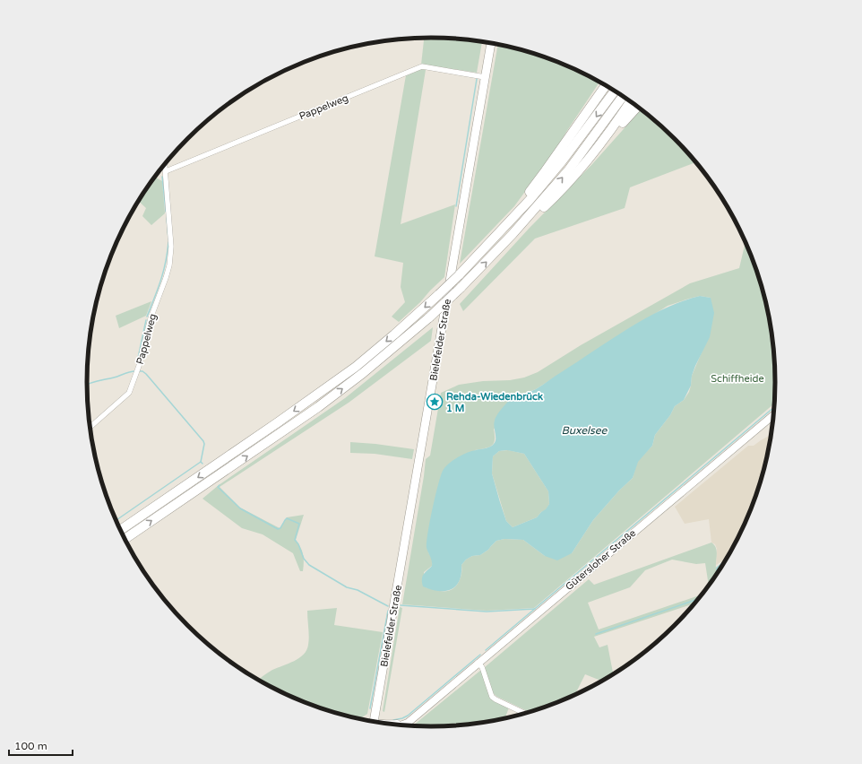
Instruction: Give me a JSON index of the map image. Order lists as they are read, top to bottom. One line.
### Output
{"streets":{"main road":["Bielefelder Straße","Gütersloher Straße"],"street":["Pappelweg"]},"crossings":[["Pappelweg","Bielefelder Straße"]],"water":["Buxelsee"],"parks":["Schiffheide"],"places":{"place":["Rehda-Wiedenbrück 1 M"]},"scale_bar":"100 m"}
